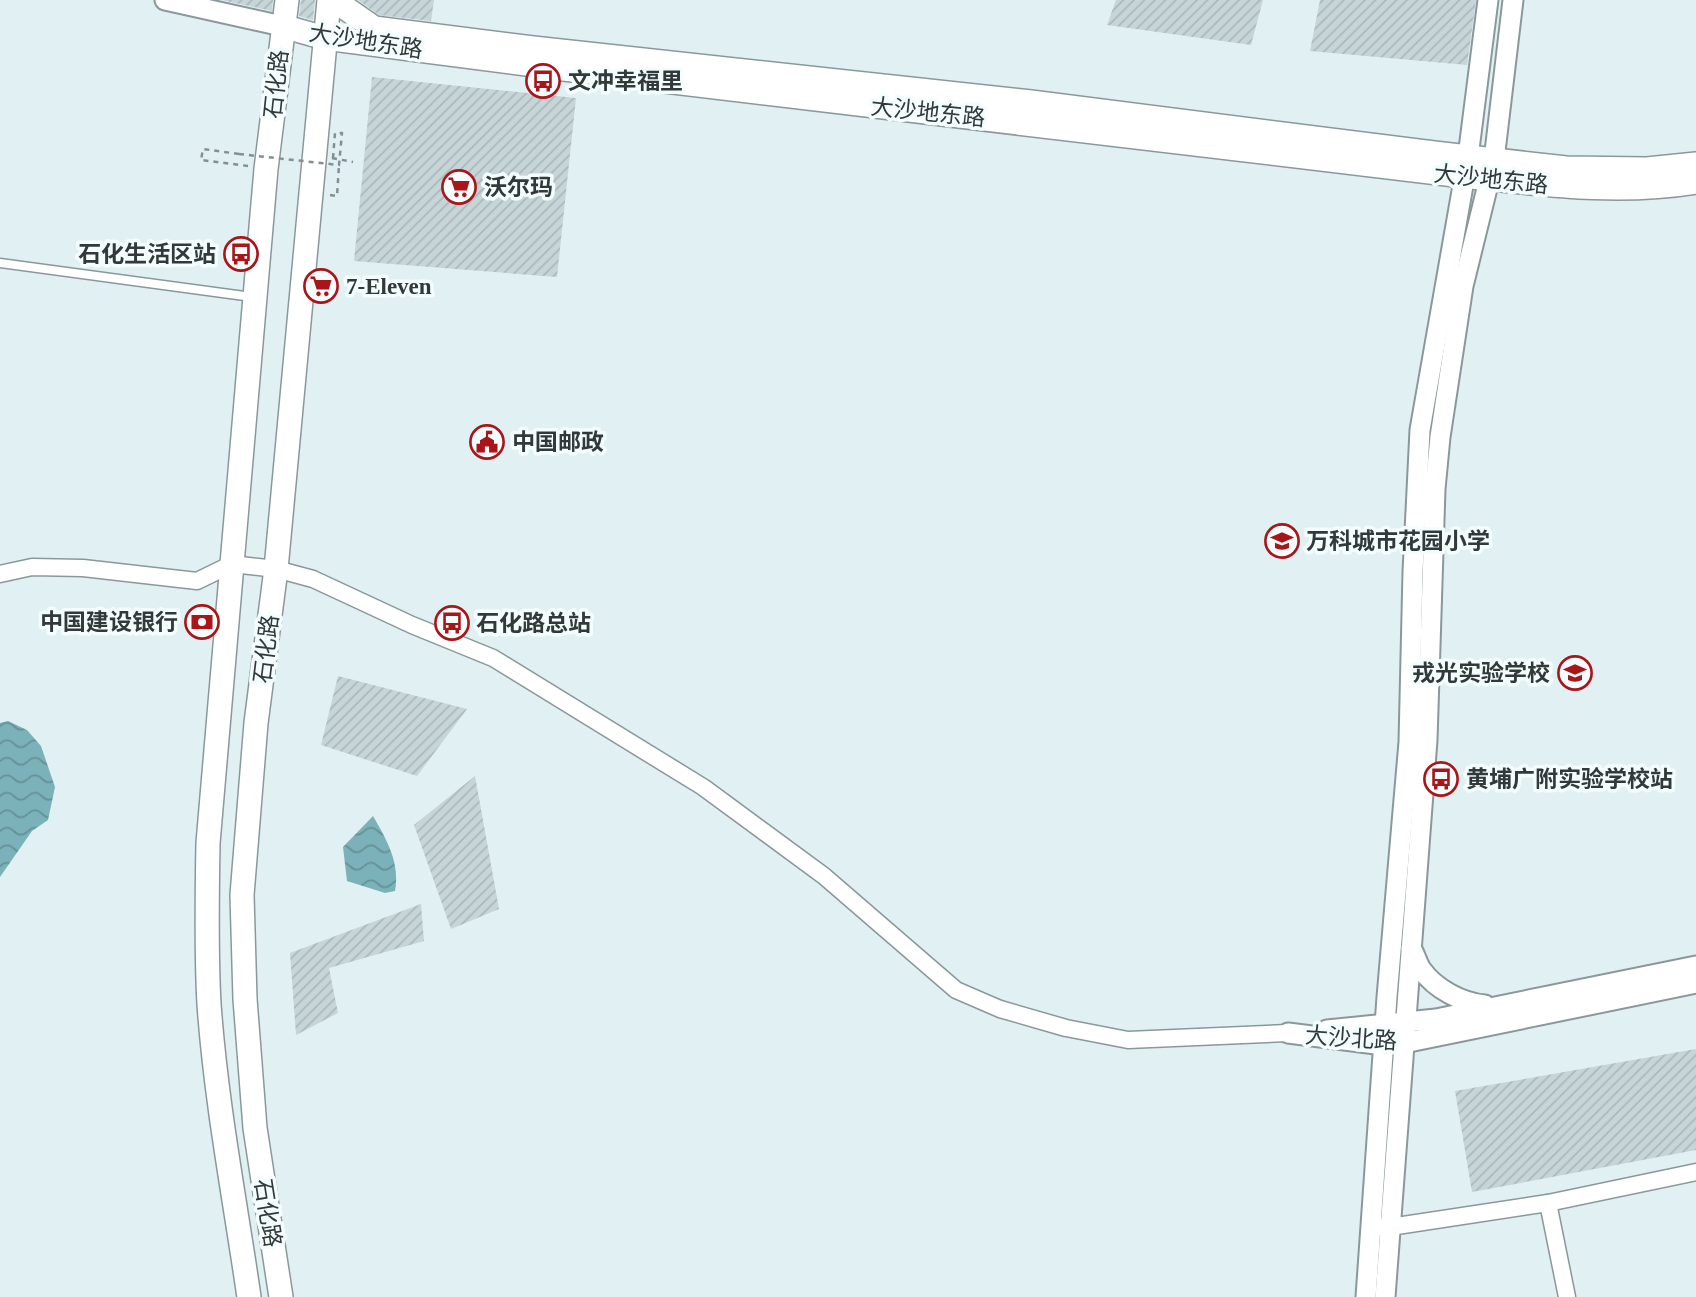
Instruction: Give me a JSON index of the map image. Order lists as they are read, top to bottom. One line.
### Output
{"streets":{"main road":["大沙地东路","石化路"],"street":["大沙北路"]},"crossings":[["大沙地东路","石化路"]],"places":{"bus stop":["文冲幸福里","石化生活区站","石化路总站","黄埔广附实验学校站"],"supermarket":["沃尔玛","7-Eleven"],"public building":["中国邮政"],"school or university":["万科城市花园小学","戎光实验学校"],"bank":["中国建设银行"]}}
